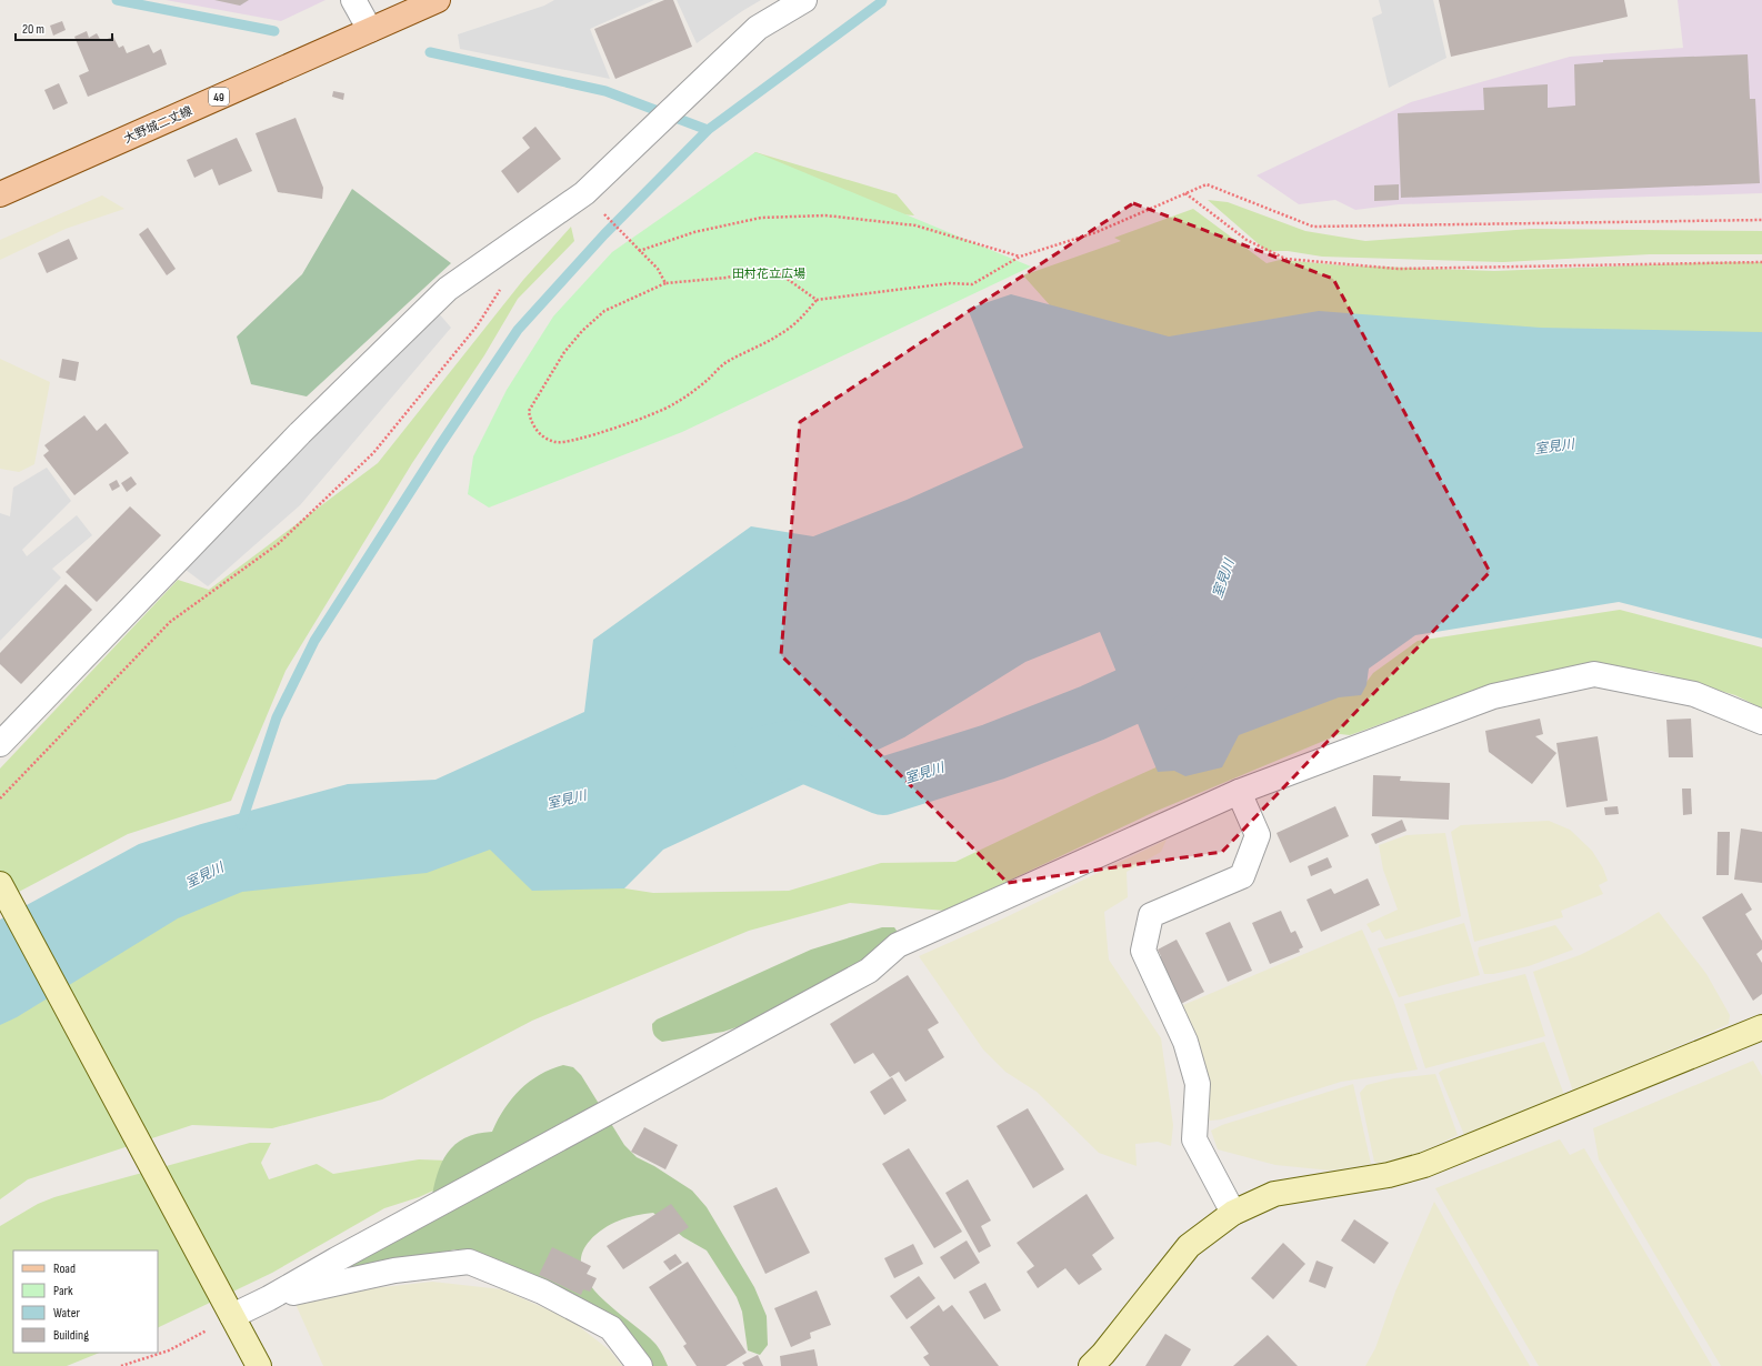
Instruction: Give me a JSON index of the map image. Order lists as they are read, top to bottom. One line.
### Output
{"streets":{"main road":["49","大野城二丈線"]},"water":["室見川"],"parks":["田村花立広場"],"legend":["Road","Park","Water","Building"],"scale_bar":"20 m"}
